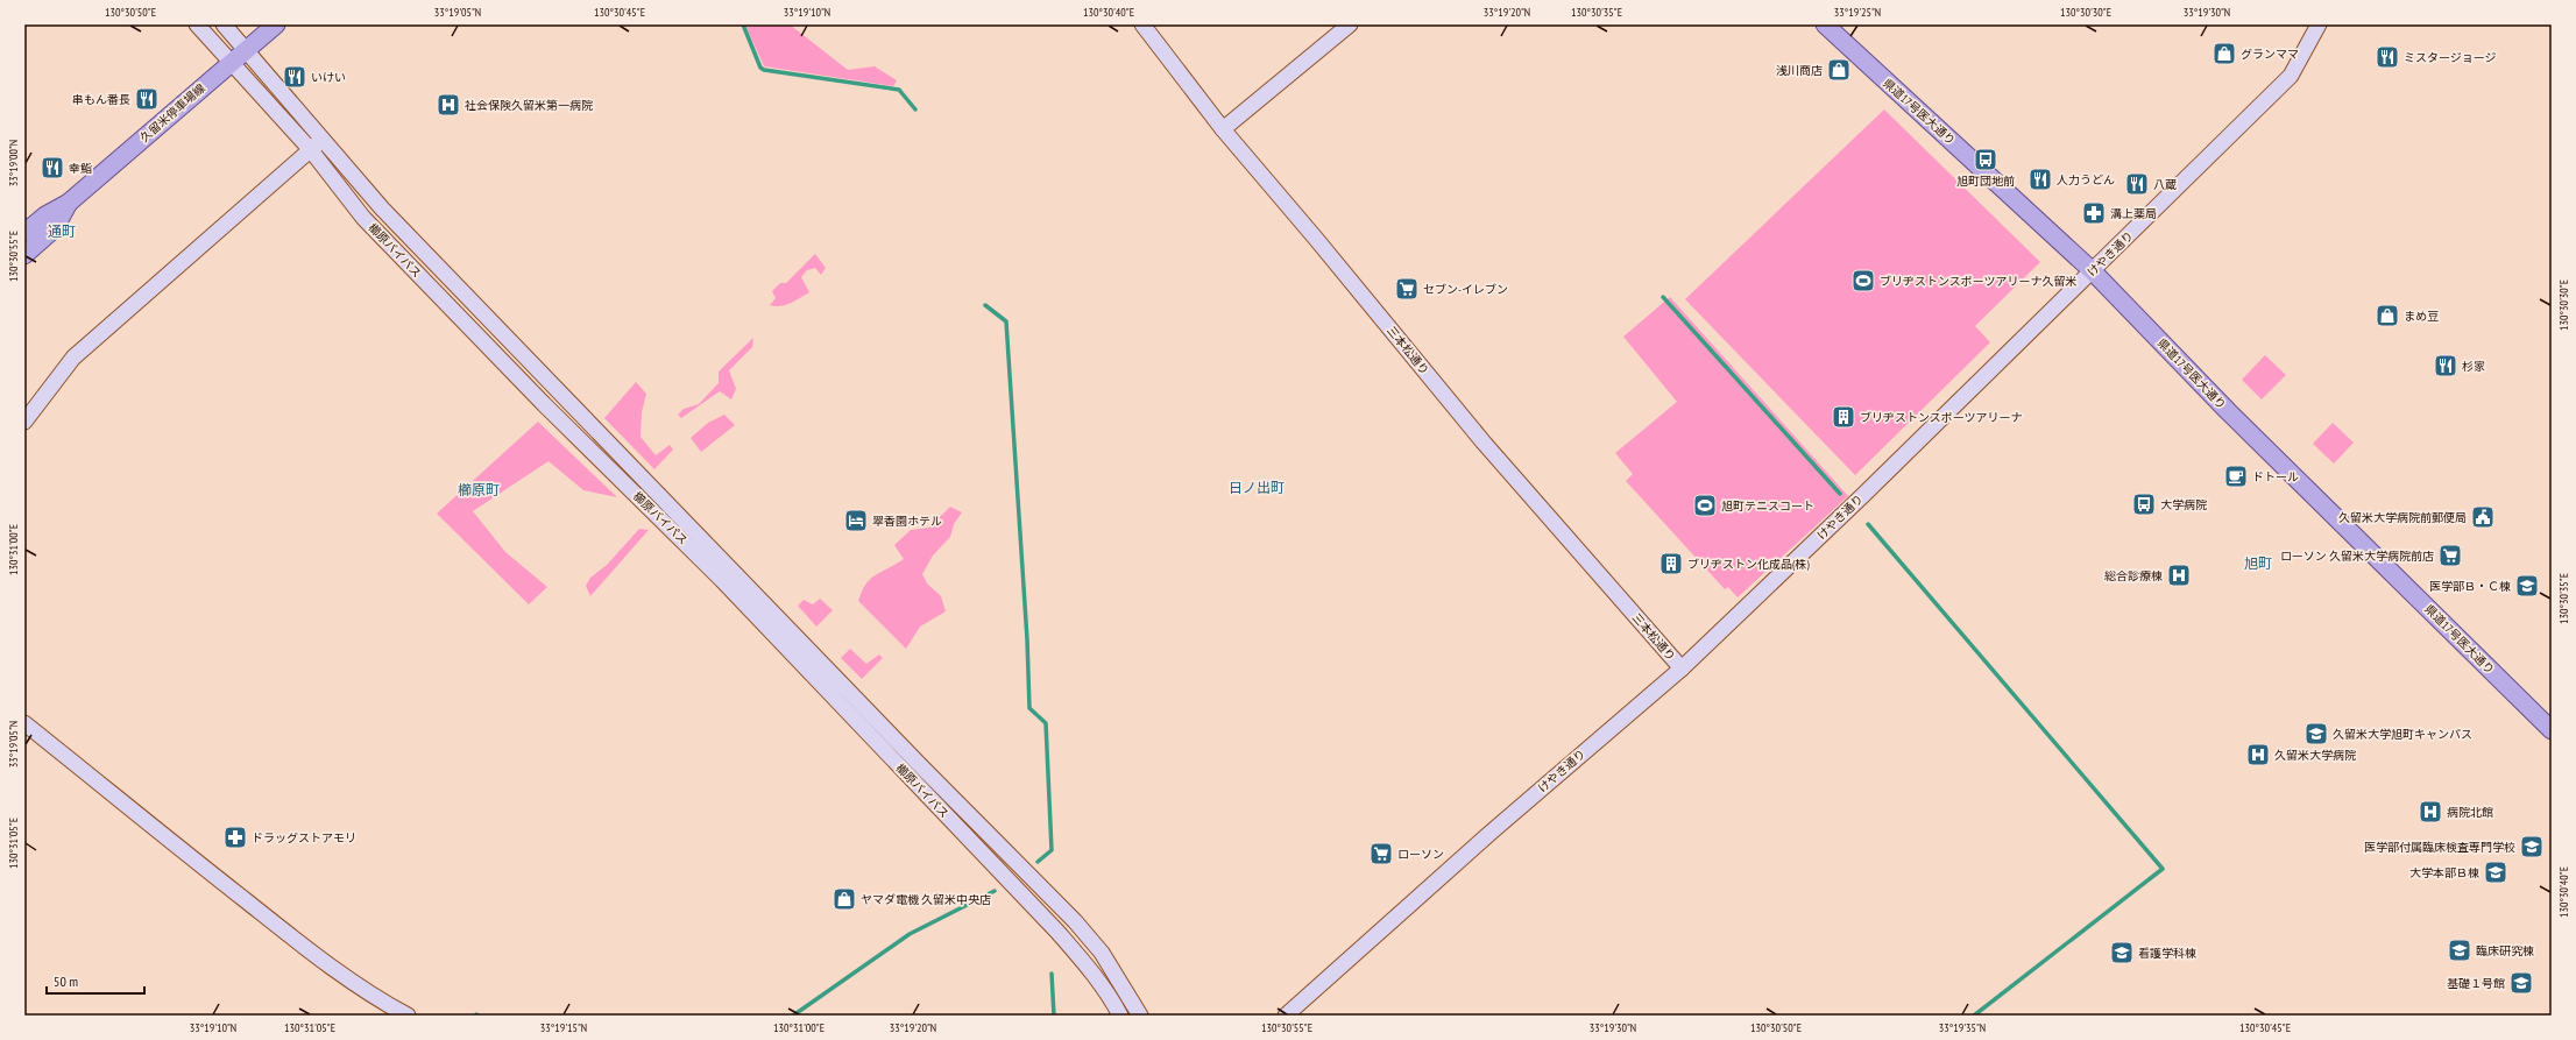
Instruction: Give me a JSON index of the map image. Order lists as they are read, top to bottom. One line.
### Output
{"streets":{"main road":["県道17号医大通り","久留米停車場線"],"street":["櫛原バイパス","けやき通り","三本松通り"]},"crossings":[["県道17号医大通り","けやき通り"],["久留米停車場線","櫛原バイパス"],["けやき通り","三本松通り"]],"districts":["通町","日ノ出町","櫛原町","旭町"],"places":{"shop":["グランママ","浅川商店","まめ豆","ヤマダ電機 久留米中央店"],"restaurant":["ミスタージョージ","いけい","串もん番長","幸鮨","人力うどん","八蔵","杉家"],"hospital":["社会保険久留米第一病院","総合診療棟","久留米大学病院","病院北館"],"bus stop":["旭町団地前","大学病院"],"pharmacy":["溝上薬局","ドラッグストアモリ"],"sports":["ブリヂストンスポーツアリーナ久留米","旭町テニスコート"],"supermarket":["セブン-イレブン","ローソン 久留米大学病院前店","ローソン"],"building":["ブリヂストンスポーツアリーナ","ブリヂストン化成品(株)"],"cafe":["ドトール"],"public building":["久留米大学病院前郵便局"],"hotel":["翠香園ホテル"],"school or university":["医学部Ｂ・Ｃ棟","久留米大学旭町キャンパス","医学部付属臨床検査専門学校","大学本部Ｂ棟","臨床研究棟","看護学科棟","基礎１号館"]},"scale_bar":"50 m","coordinates":["130°30'50\"E","33°19'05\"N","130°30'45\"E","33°19'10\"N","130°30'40\"E","33°19'20\"N","130°30'35\"E","33°19'25\"N","130°30'30\"E","33°19'30\"N","33°19'00\"N","130°30'55\"E","130°31'00\"E","130°31'05\"E","33°19'15\"N","33°19'35\"N"]}
